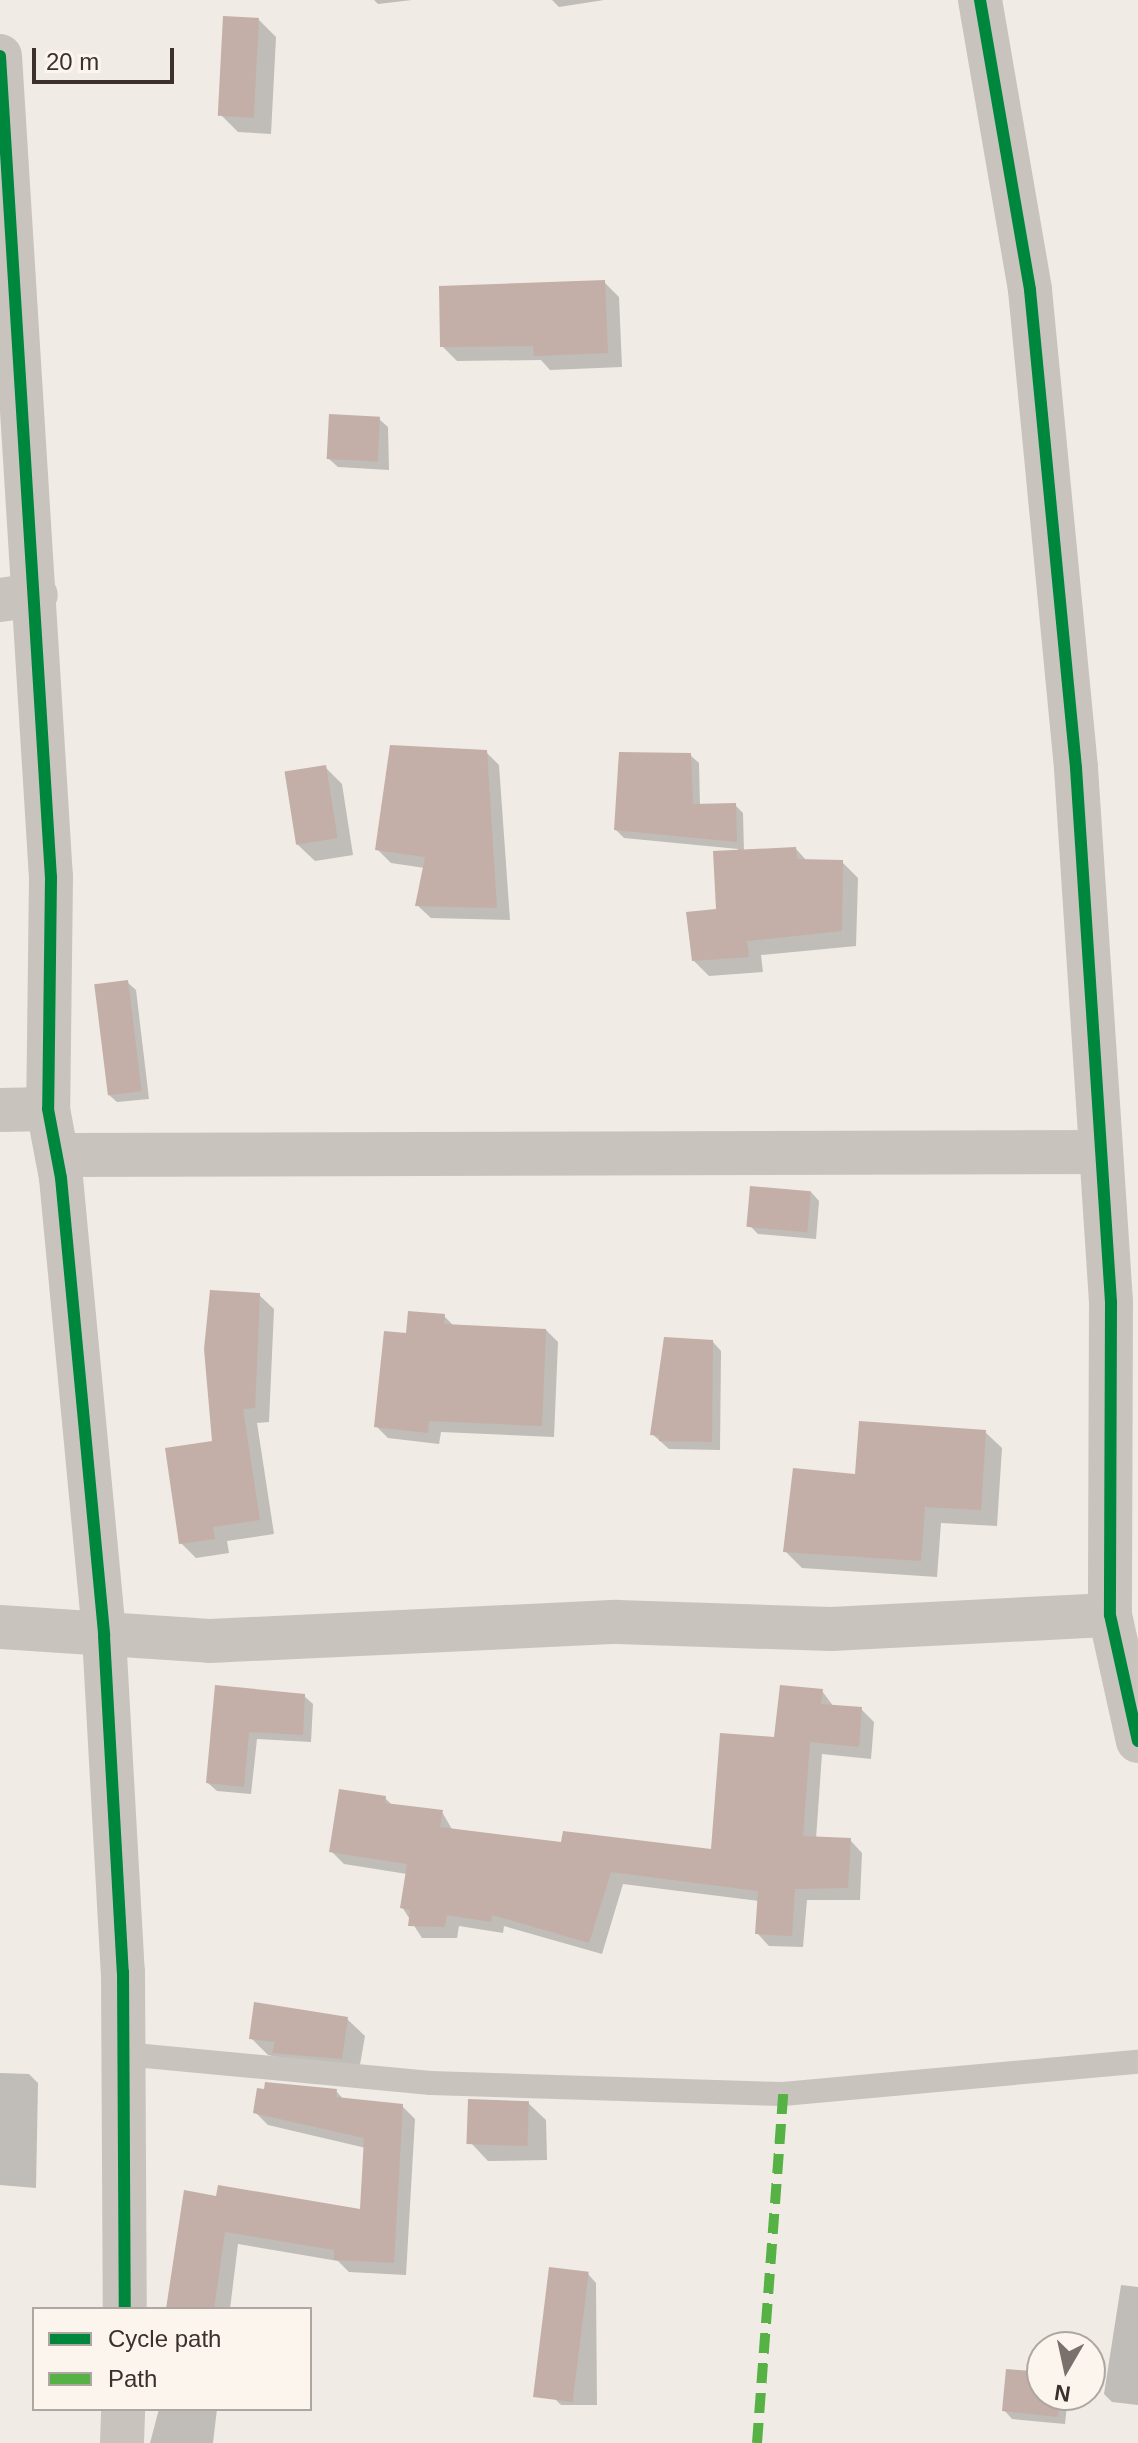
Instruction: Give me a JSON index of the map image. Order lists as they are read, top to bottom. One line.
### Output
{"legend":["Cycle path","Path"],"scale_bar":"20 m","north":"bottom"}
